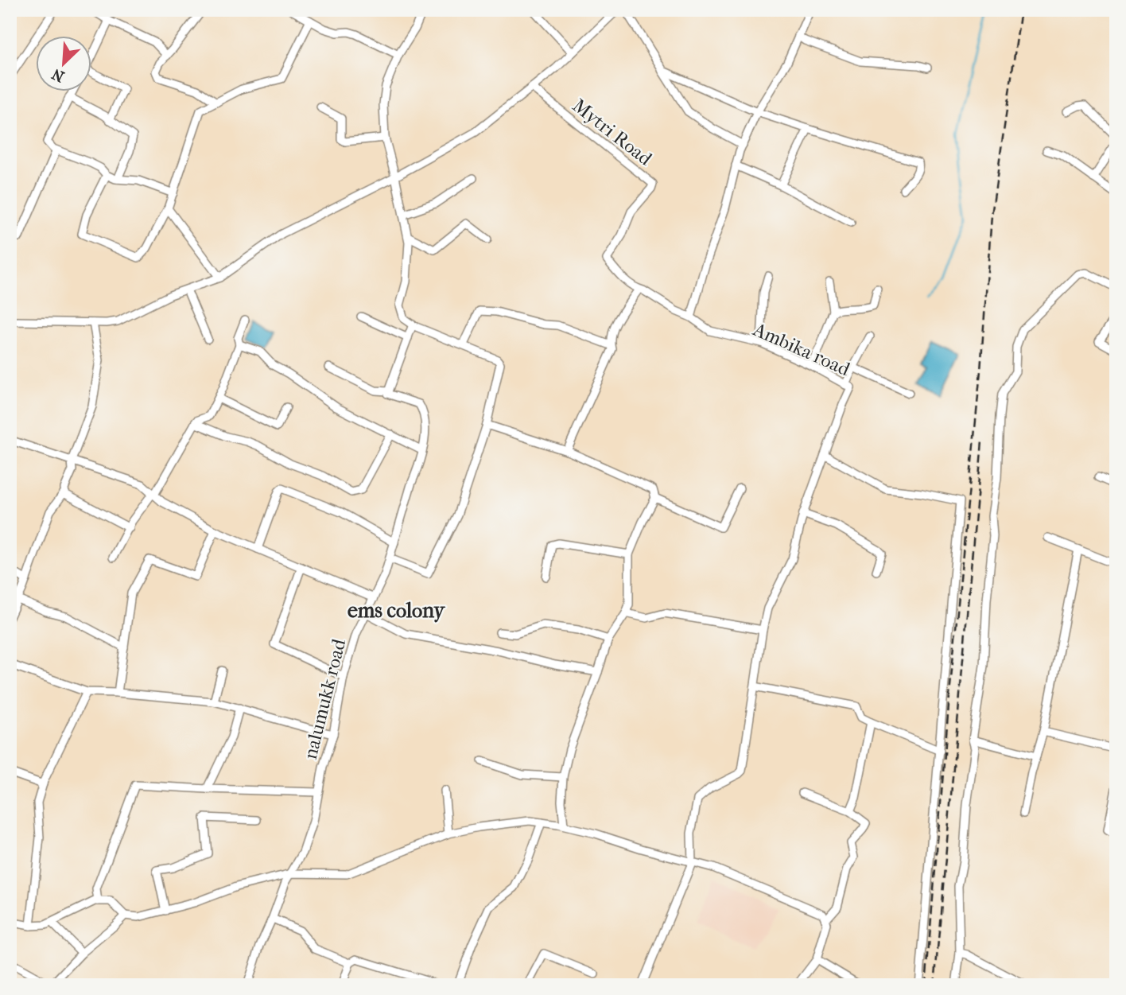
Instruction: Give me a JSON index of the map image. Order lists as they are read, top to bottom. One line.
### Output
{"streets":{"street":["Mytri Road","Ambika road","nalumukk road"]},"crossings":[["Mytri Road","Ambika road"]],"districts":["ems colony"],"north":"bottom left"}
